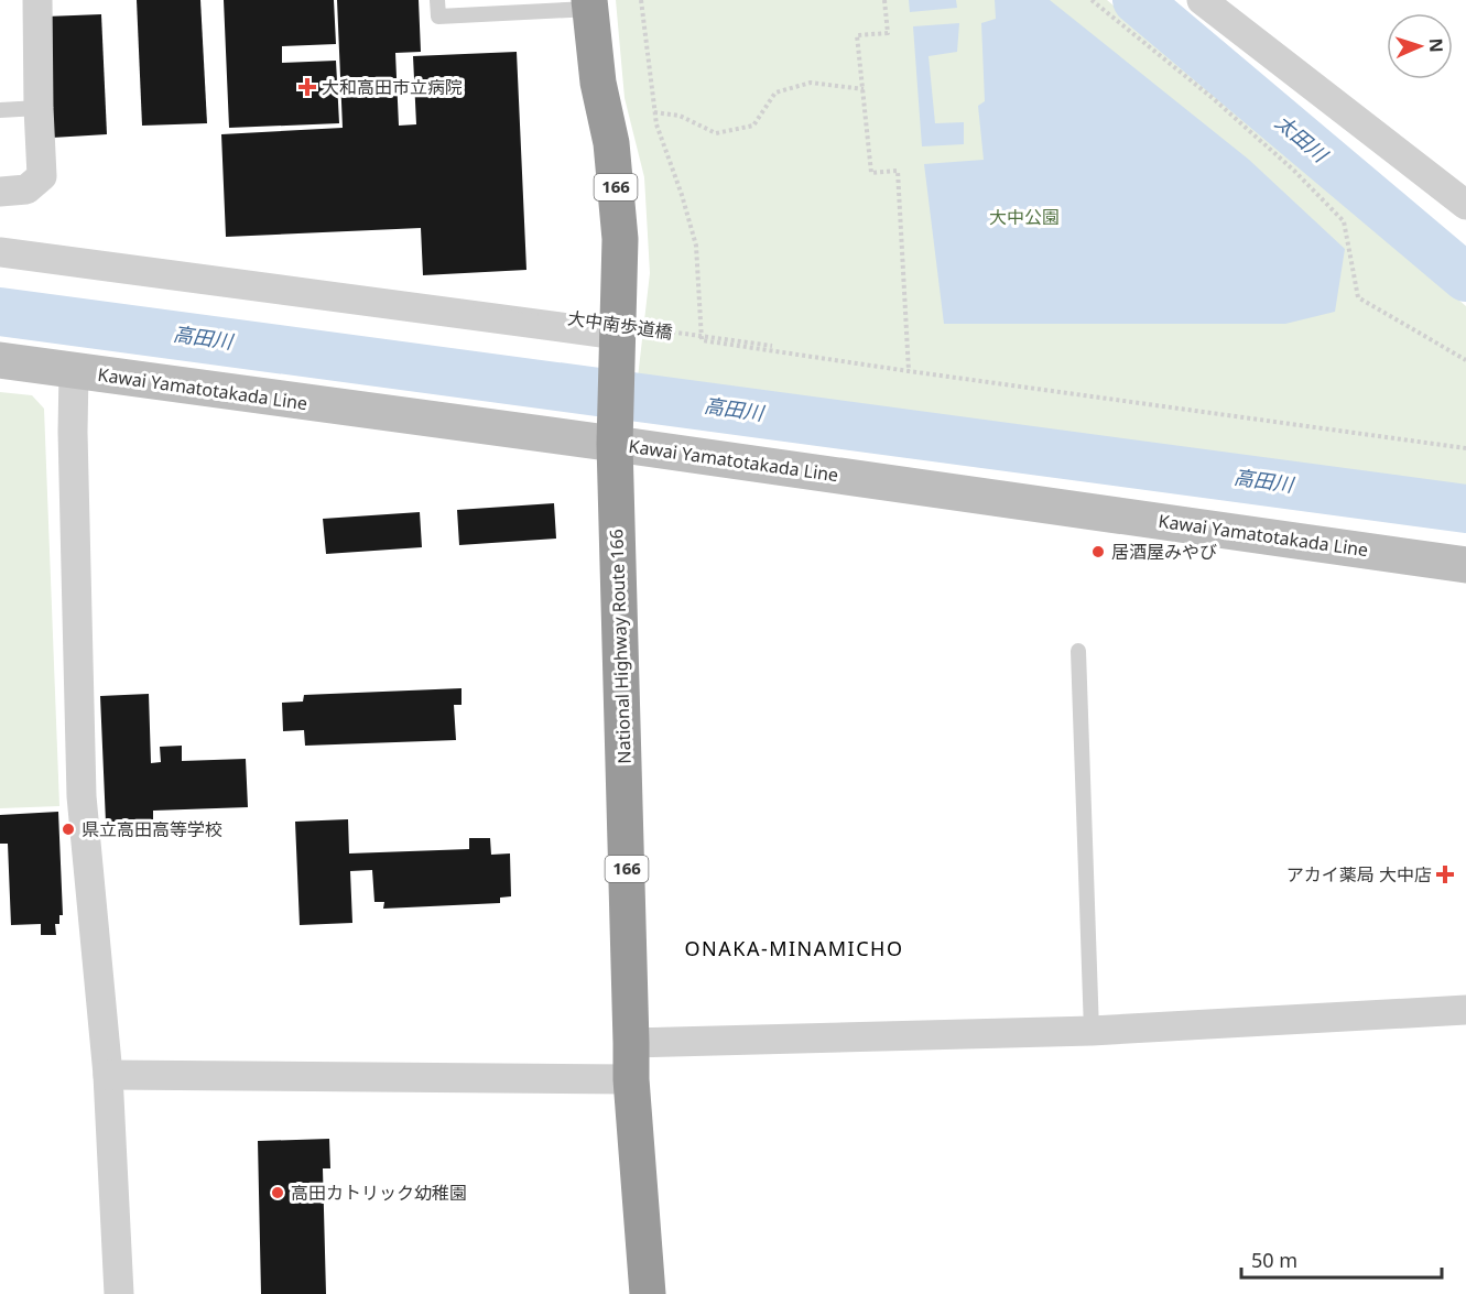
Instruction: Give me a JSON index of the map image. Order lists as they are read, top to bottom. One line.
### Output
{"streets":{"highway":["166","National Highway Route 166"],"main road":["Kawai Yamatotakada Line"],"path":["大中南歩道橋"]},"crossings":[["Kawai Yamatotakada Line","National Highway Route 166"]],"districts":["ONAKA-MINAMICHO"],"water":["太田川","高田川"],"parks":["大中公園"],"places":{"health":["大和高田市立病院","アカイ薬局 大中店"],"other":["居酒屋みやび","県立高田高等学校","高田カトリック幼稚園"]},"scale_bar":"50 m","north":"right"}
